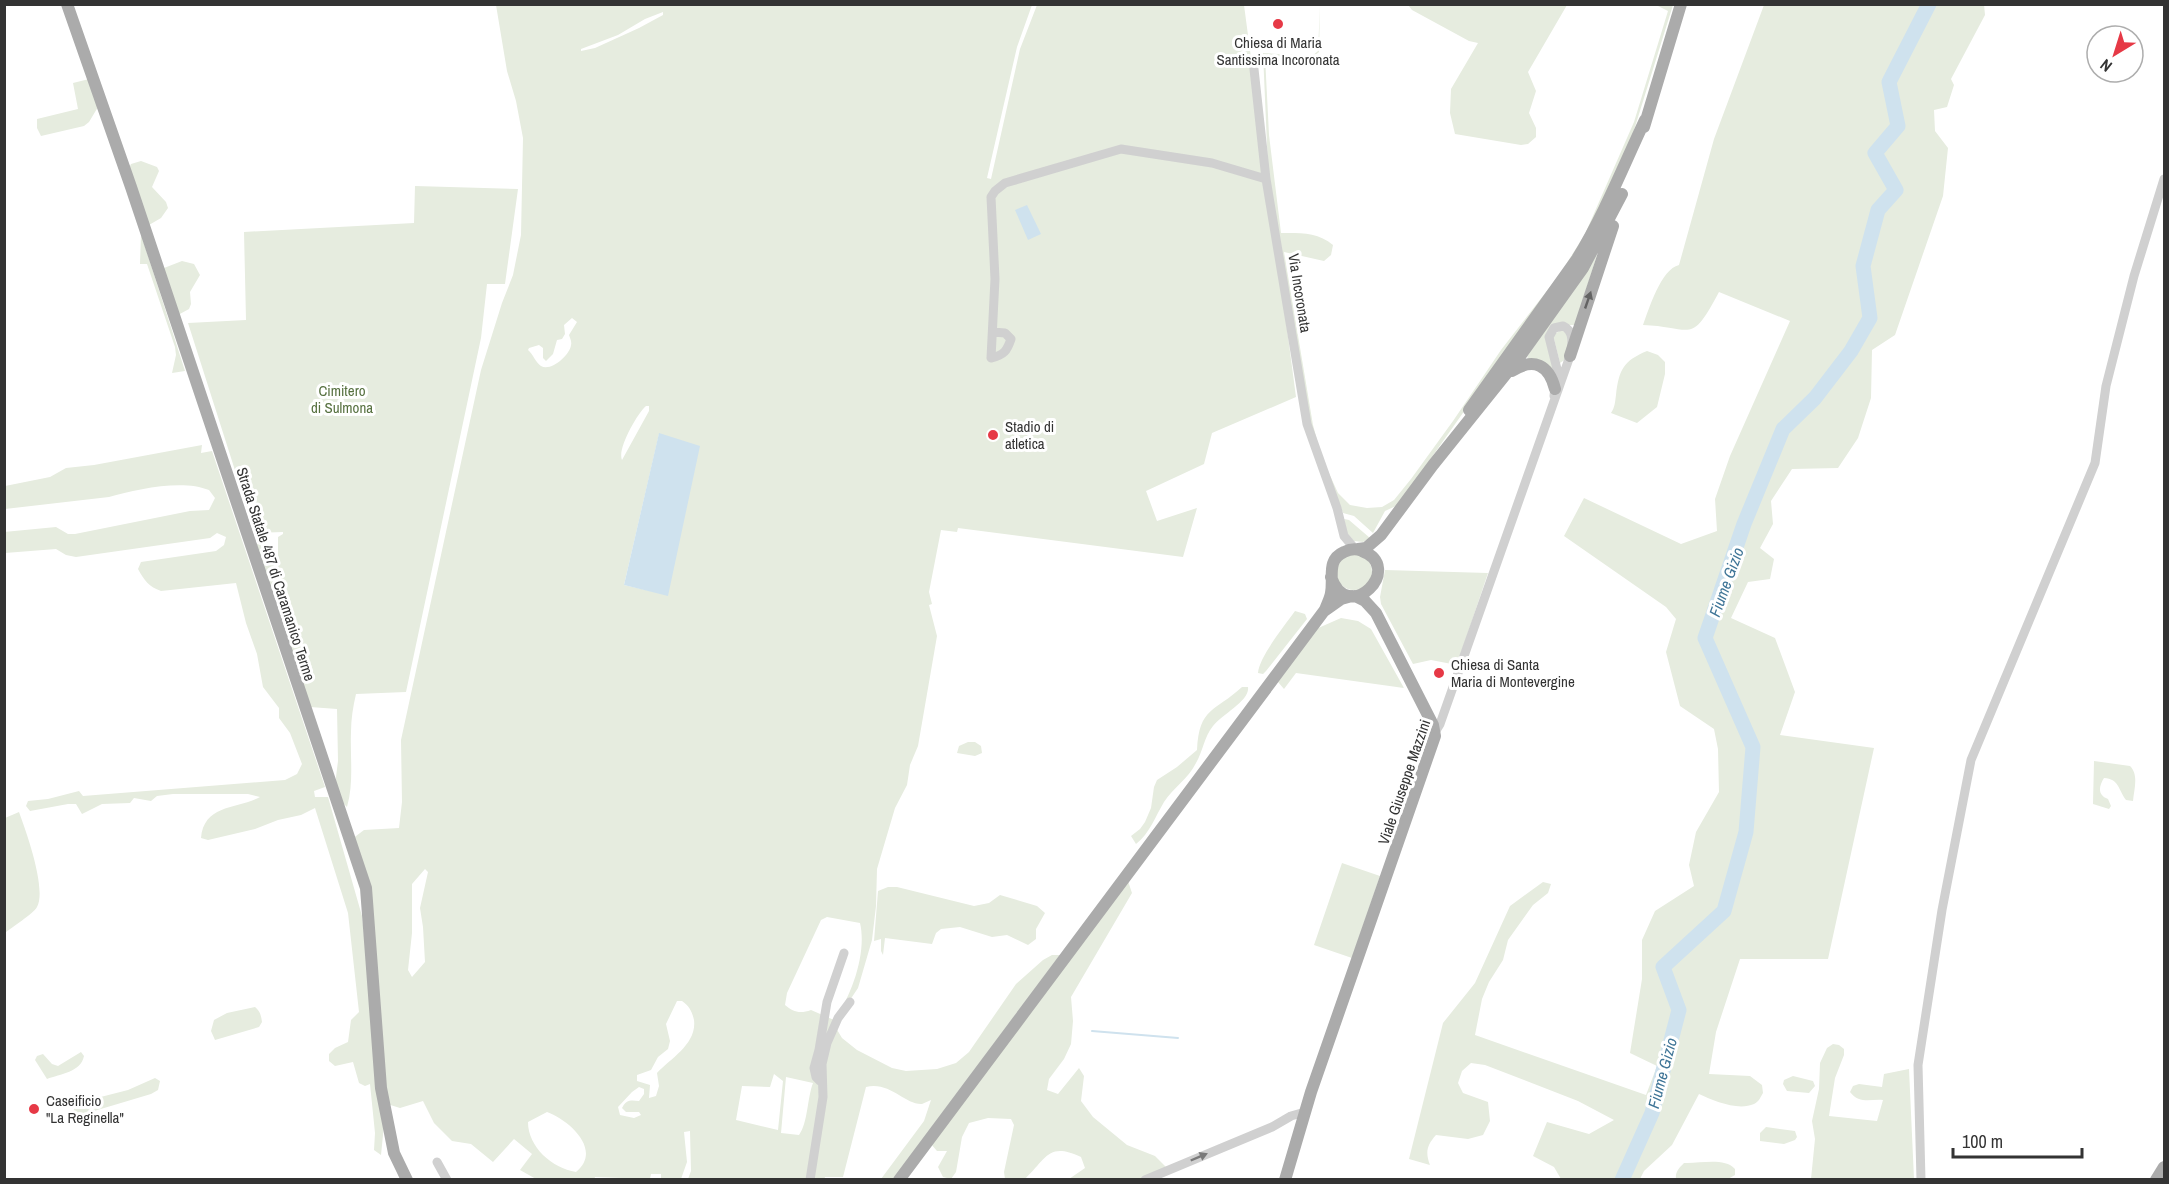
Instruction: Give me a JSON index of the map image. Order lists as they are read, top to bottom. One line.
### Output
{"streets":{"main road":["Strada Statale 487 di Caramanico Terme","Viale Giuseppe Mazzini"],"street":["Via Incoronata"]},"water":["Fiume Gizio"],"parks":["Cimitero di Sulmona"],"places":["Chiesa di Maria Santissima Incoronata","Stadio di atletica","Chiesa di Santa Maria di Montevergine","Caseificio \"La Reginella\""],"scale_bar":"100 m","north":"bottom left"}
